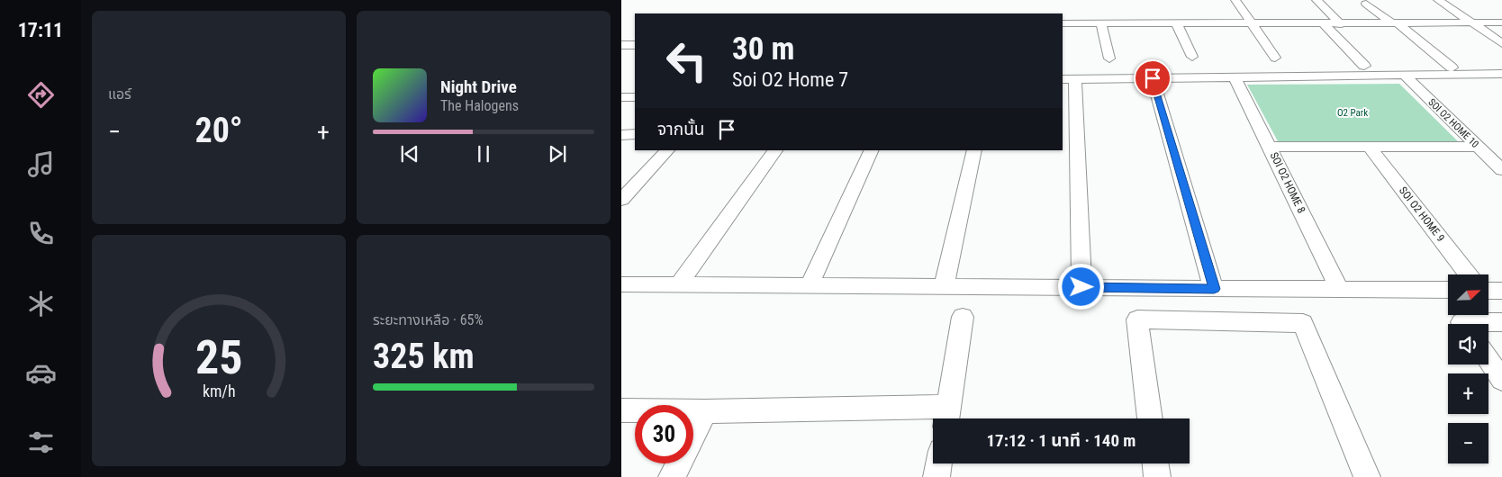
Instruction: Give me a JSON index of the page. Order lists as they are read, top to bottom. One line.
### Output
{"streets":{"street":["SOI O2 HOME 10","SOI O2 HOME 8","SOI O2 HOME 9"]},"parks":["O2 Park"],"north":"top right","page":{"tabs":"17:11","tile":["แอร์",["ระยะทางเหลือ · 65%","325 km"]],"turn":["30 m","Soi O2 Home 7"],"song":["Night Drive","The Halogens"],"then":"จากนั้น","heat":["−","20°","+"],"map_buttons":["+","−"],"limit":"30","trip":"17:12 · 1 นาที · 140 m","gauge":["25","km/h"]}}
